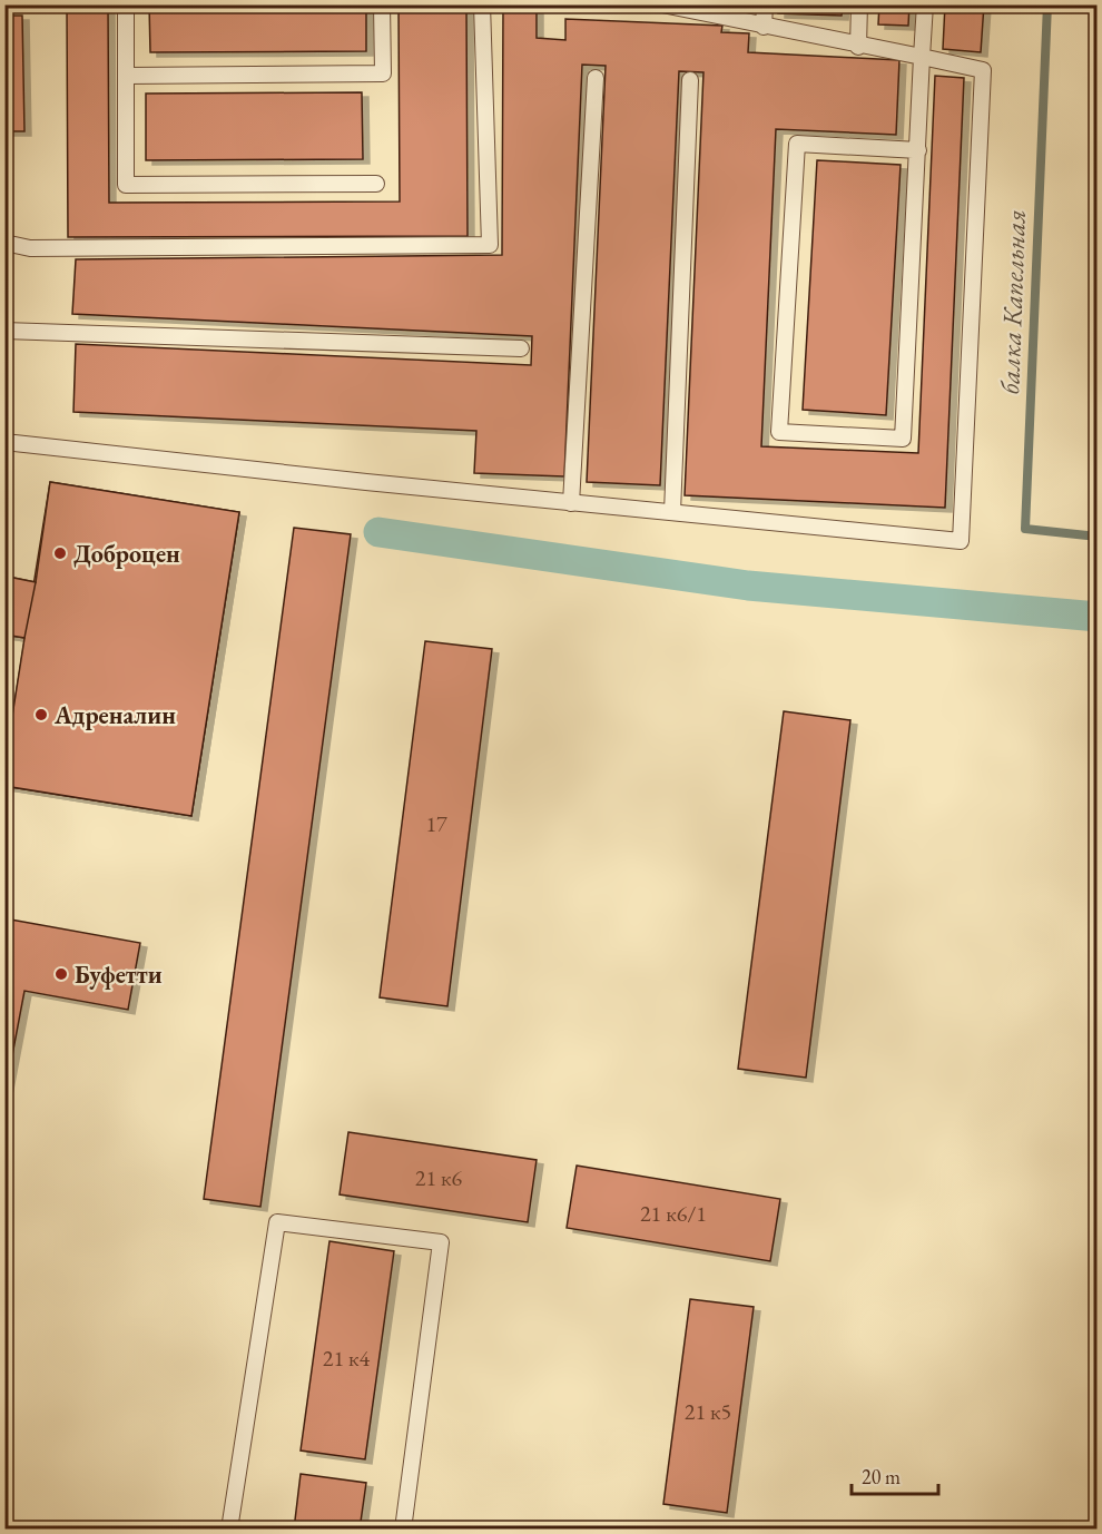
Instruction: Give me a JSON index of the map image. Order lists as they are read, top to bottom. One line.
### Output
{"water":["балка Капельная"],"places":["Доброцен","Адреналин","Буфетти"],"house_numbers":["17","21 к6","21 к6/1","21 к4","21 к5"],"scale_bar":"20 m"}
